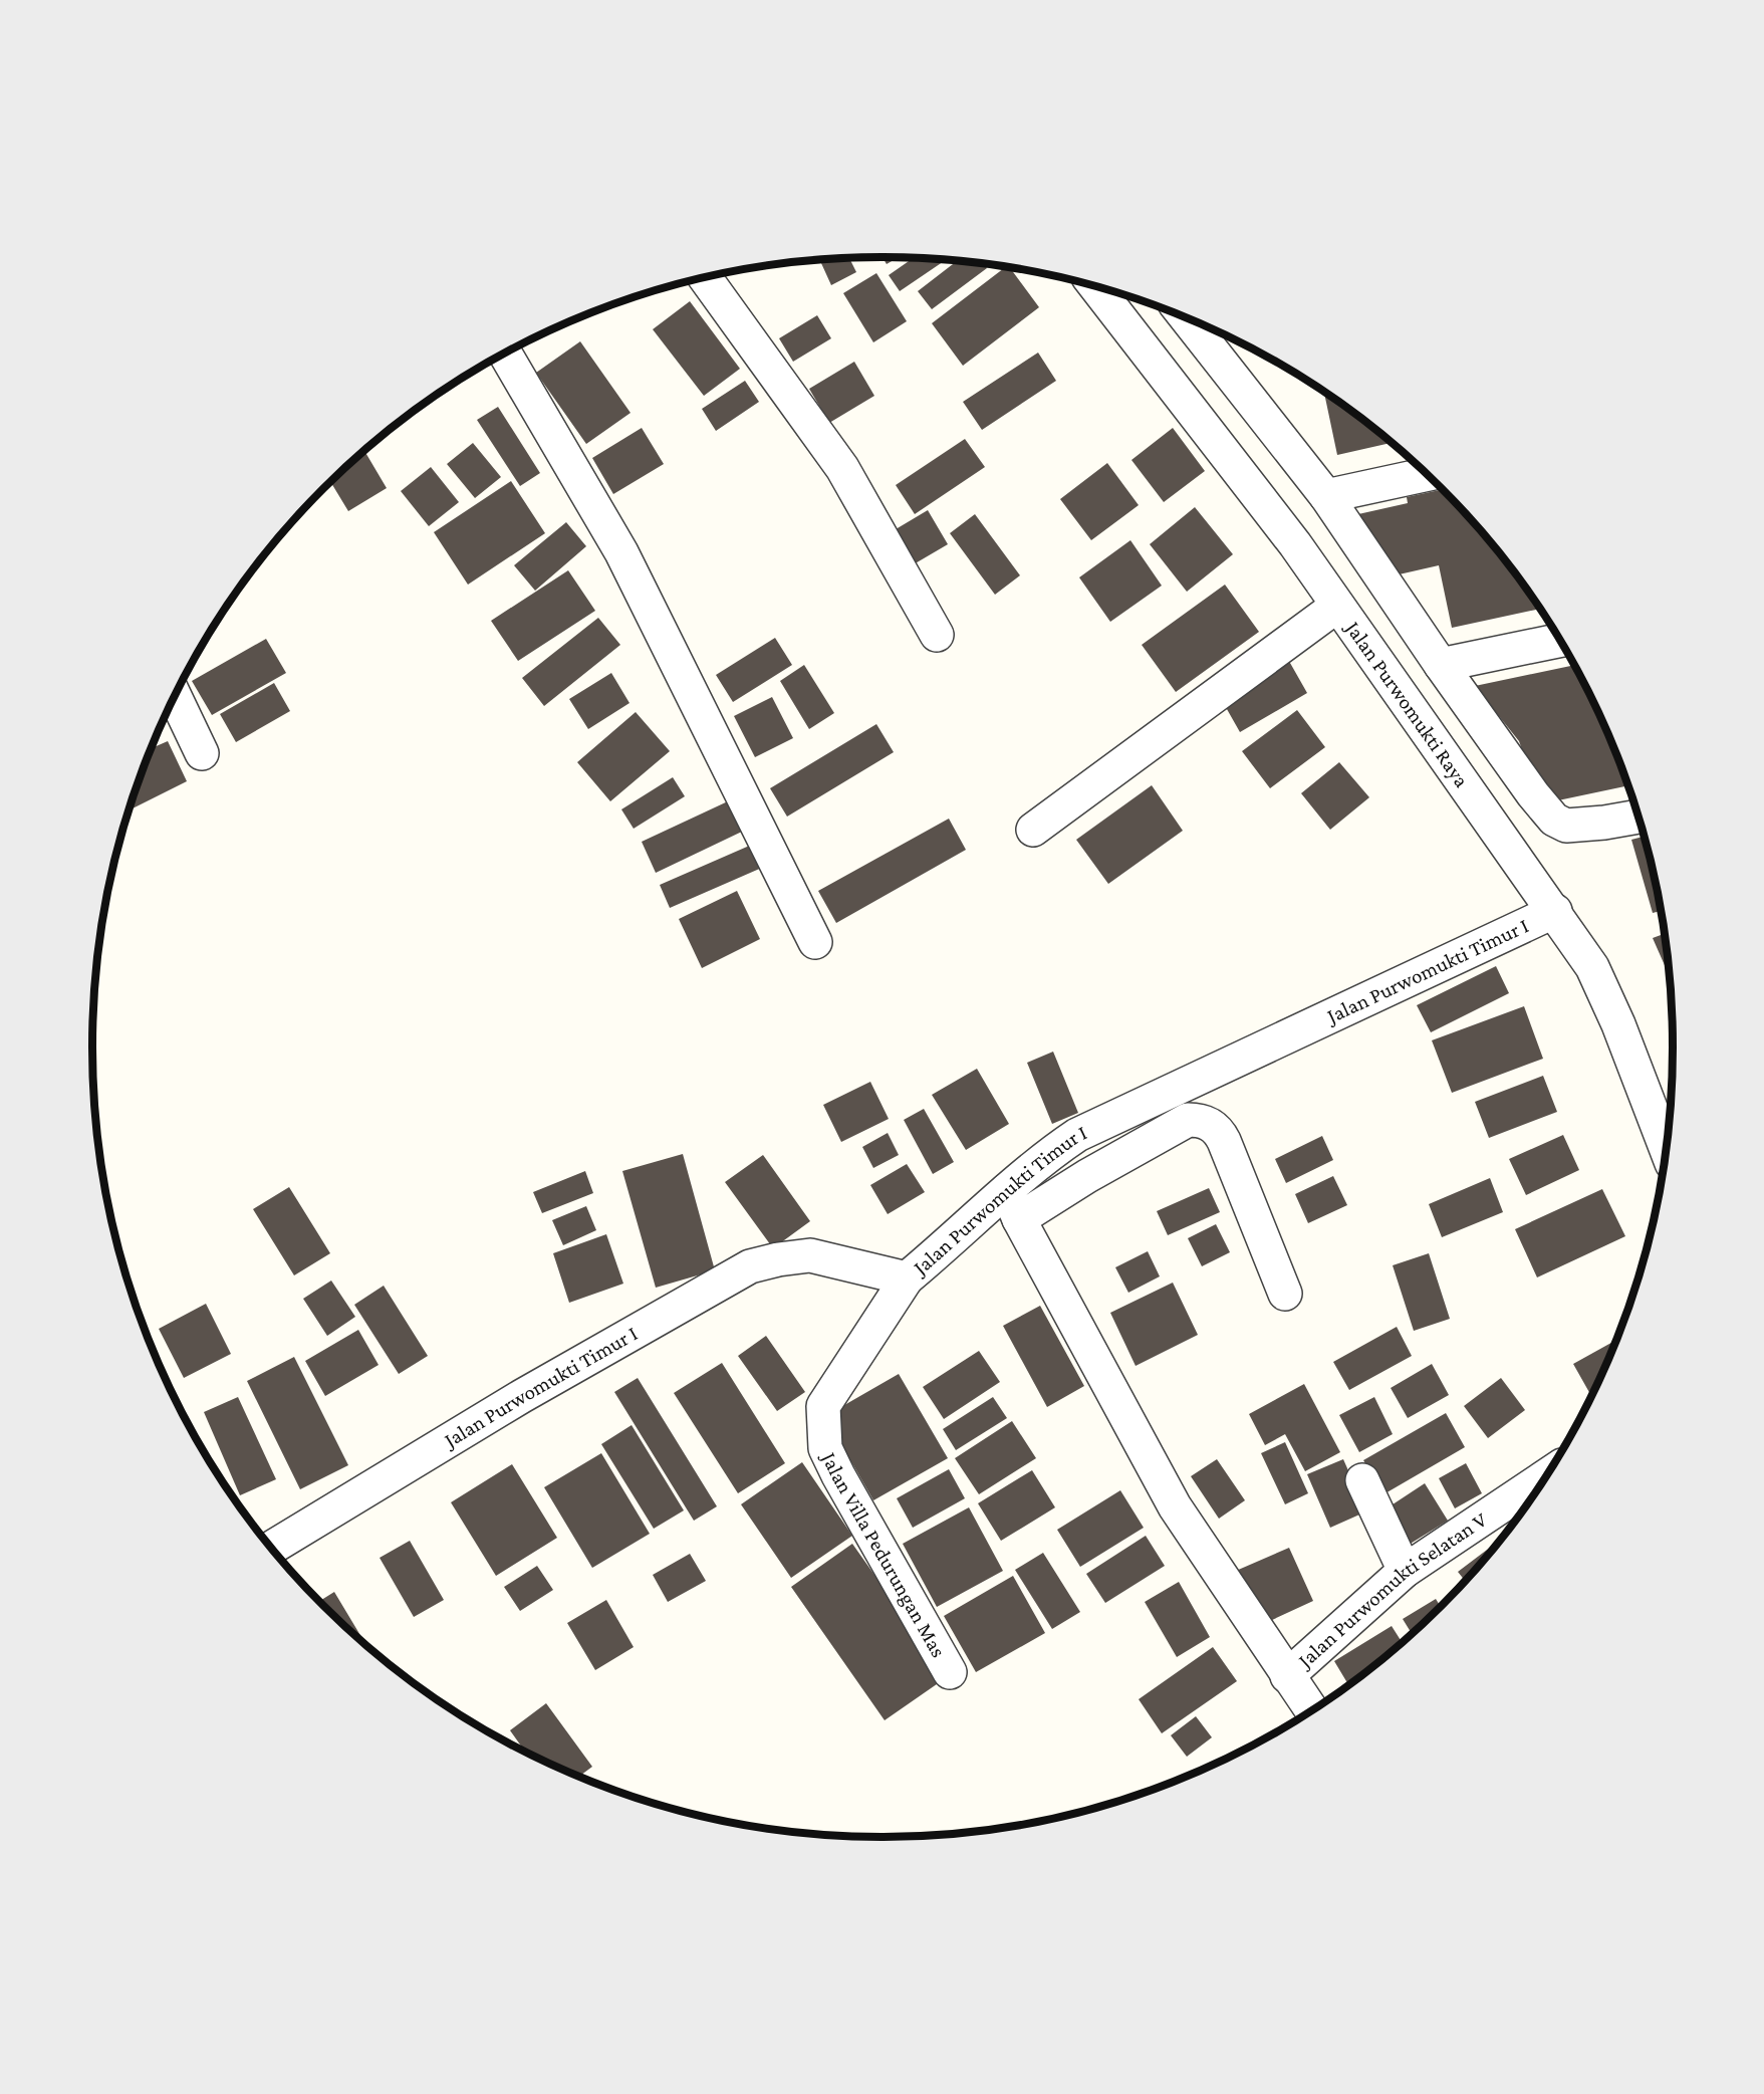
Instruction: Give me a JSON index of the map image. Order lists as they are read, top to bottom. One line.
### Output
{"streets":{"street":["Jalan Purwomukti Raya","Jalan Purwomukti Timur I","Jalan Villa Pedurungan Mas","Jalan Purwomukti Selatan V"]},"crossings":[["Jalan Purwomukti Raya","Jalan Purwomukti Timur I"],["Jalan Purwomukti Timur I","Jalan Villa Pedurungan Mas"]]}
